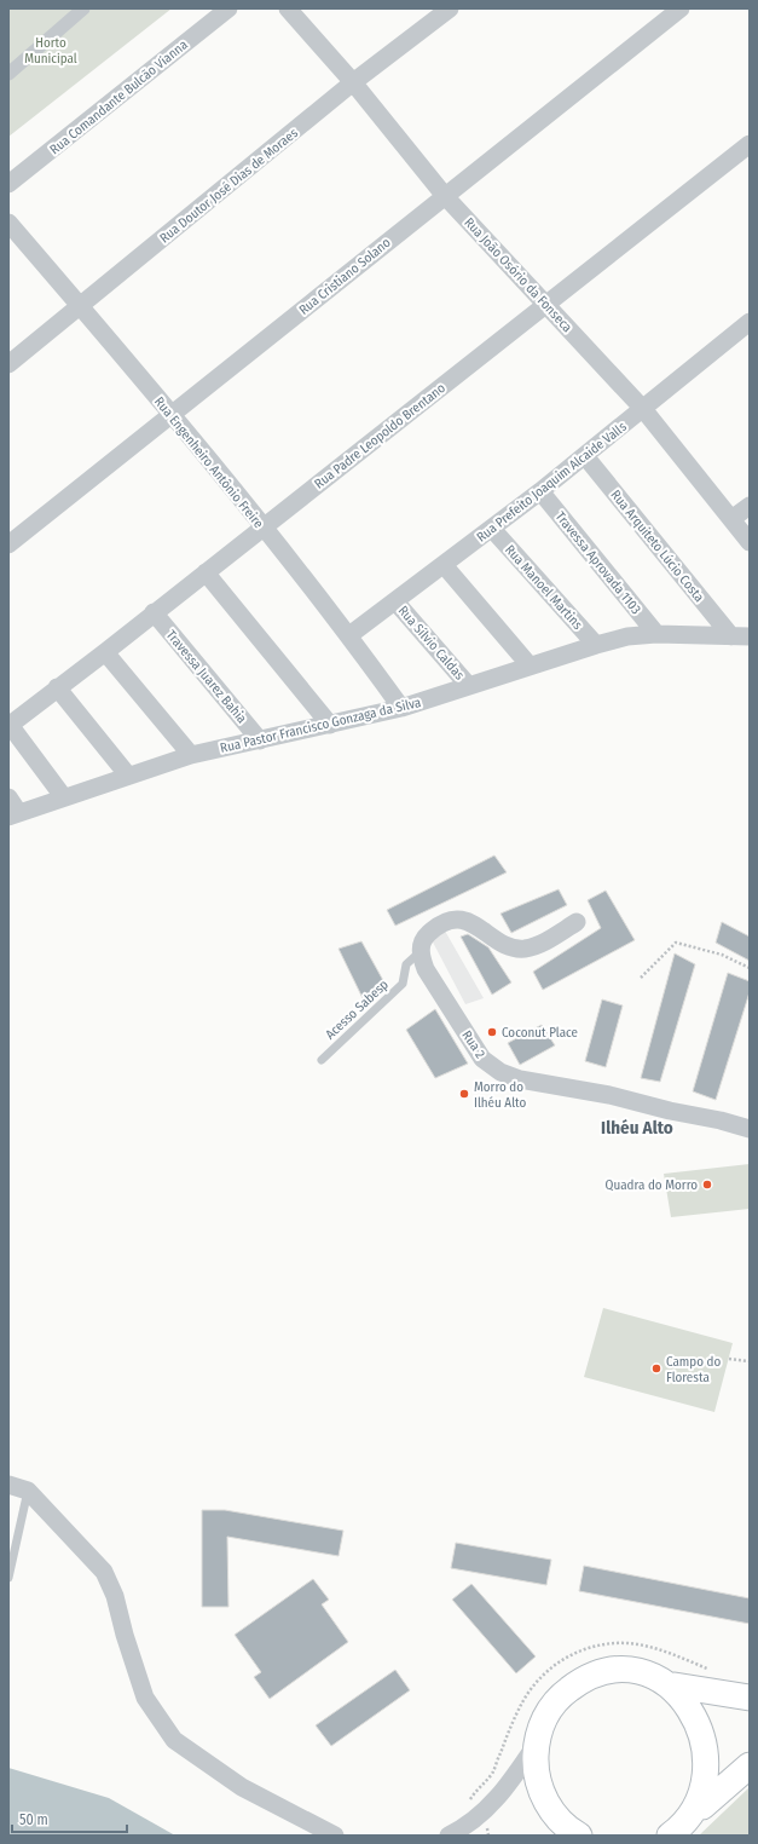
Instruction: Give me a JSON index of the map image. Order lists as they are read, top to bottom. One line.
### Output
{"streets":{"street":["Rua Comandante Bulcão Vianna","Rua Doutor José Dias de Moraes","Rua João Osório da Fonseca","Rua Cristiano Solano","Rua Padre Leopoldo Brentano","Rua Engenheiro Antônio Freire","Rua Prefeito Joaquim Alcaide Valls","Rua Arquiteto Lúcio Costa","Travessa Aprovada 1103","Rua Manoel Martins","Rua Sílvio Caldas","Travessa Juarez Bahia","Rua Pastor Francisco Gonzaga da Silva","Rua 2"],"lane":["Acesso Sabesp"]},"crossings":[["Rua Doutor José Dias de Moraes","Rua João Osório da Fonseca"],["Rua Doutor José Dias de Moraes","Rua Engenheiro Antônio Freire"],["Rua João Osório da Fonseca","Rua Cristiano Solano"],["Rua João Osório da Fonseca","Rua Padre Leopoldo Brentano"],["Rua João Osório da Fonseca","Rua Prefeito Joaquim Alcaide Valls"],["Rua Cristiano Solano","Rua Engenheiro Antônio Freire"],["Rua Padre Leopoldo Brentano","Rua Engenheiro Antônio Freire"],["Rua Padre Leopoldo Brentano","Travessa Juarez Bahia"],["Rua Engenheiro Antônio Freire","Rua Prefeito Joaquim Alcaide Valls"],["Rua Engenheiro Antônio Freire","Rua Pastor Francisco Gonzaga da Silva"],["Rua Prefeito Joaquim Alcaide Valls","Rua Arquiteto Lúcio Costa"],["Rua Prefeito Joaquim Alcaide Valls","Travessa Aprovada 1103"],["Rua Prefeito Joaquim Alcaide Valls","Rua Manoel Martins"],["Rua Prefeito Joaquim Alcaide Valls","Rua Sílvio Caldas"],["Rua Arquiteto Lúcio Costa","Rua Pastor Francisco Gonzaga da Silva"],["Travessa Aprovada 1103","Rua Pastor Francisco Gonzaga da Silva"],["Rua Manoel Martins","Rua Pastor Francisco Gonzaga da Silva"],["Rua Sílvio Caldas","Rua Pastor Francisco Gonzaga da Silva"],["Travessa Juarez Bahia","Rua Pastor Francisco Gonzaga da Silva"],["Acesso Sabesp","Rua 2"]],"districts":["Ilhéu Alto"],"parks":["Horto Municipal"],"places":["Coconut Place","Morro do Ilhéu Alto","Quadra do Morro","Campo do Floresta"],"scale_bar":"50 m"}
